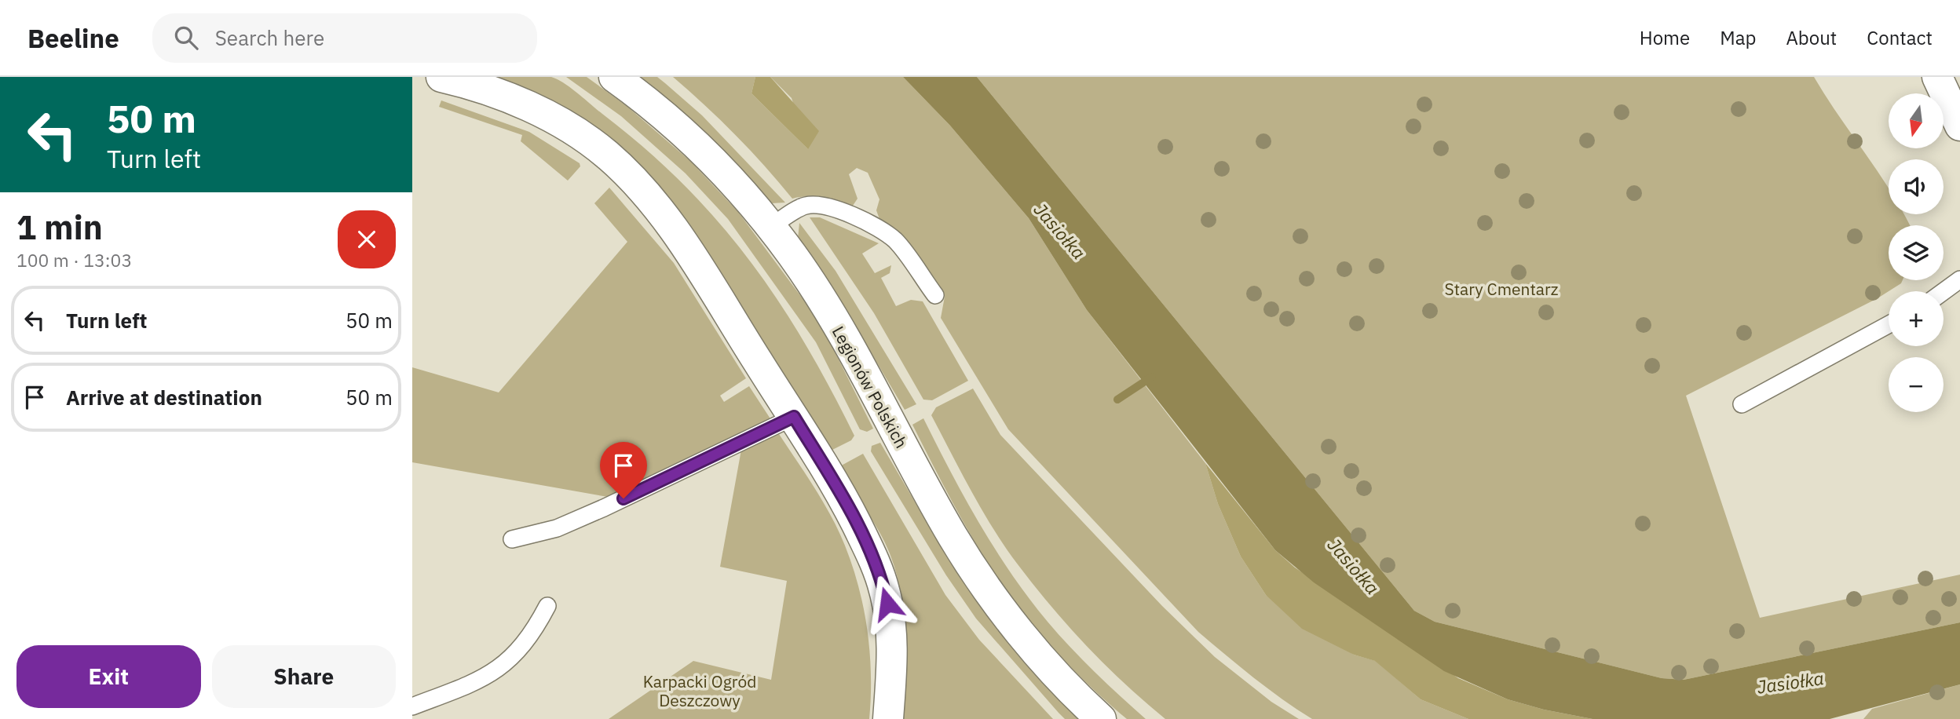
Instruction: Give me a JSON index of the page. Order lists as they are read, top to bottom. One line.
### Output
{"streets":{"street":["Legionów Polskich"]},"water":["Jasiołka"],"parks":["Stary Cmentarz","Karpacki Ogród Deszczowy"],"north":"bottom","page":{"header":"Beeline","search":"Search here","nav":["Home","Map","About","Contact"],"turn":["50 m","Turn left"],"map_buttons":["+","−"],"heading":["1 min","100 m · 13:03"],"list":[{"name":"Turn left","value":"50 m"},{"name":"Arrive at destination","value":"50 m"}],"buttons":["Exit","Share"]}}
